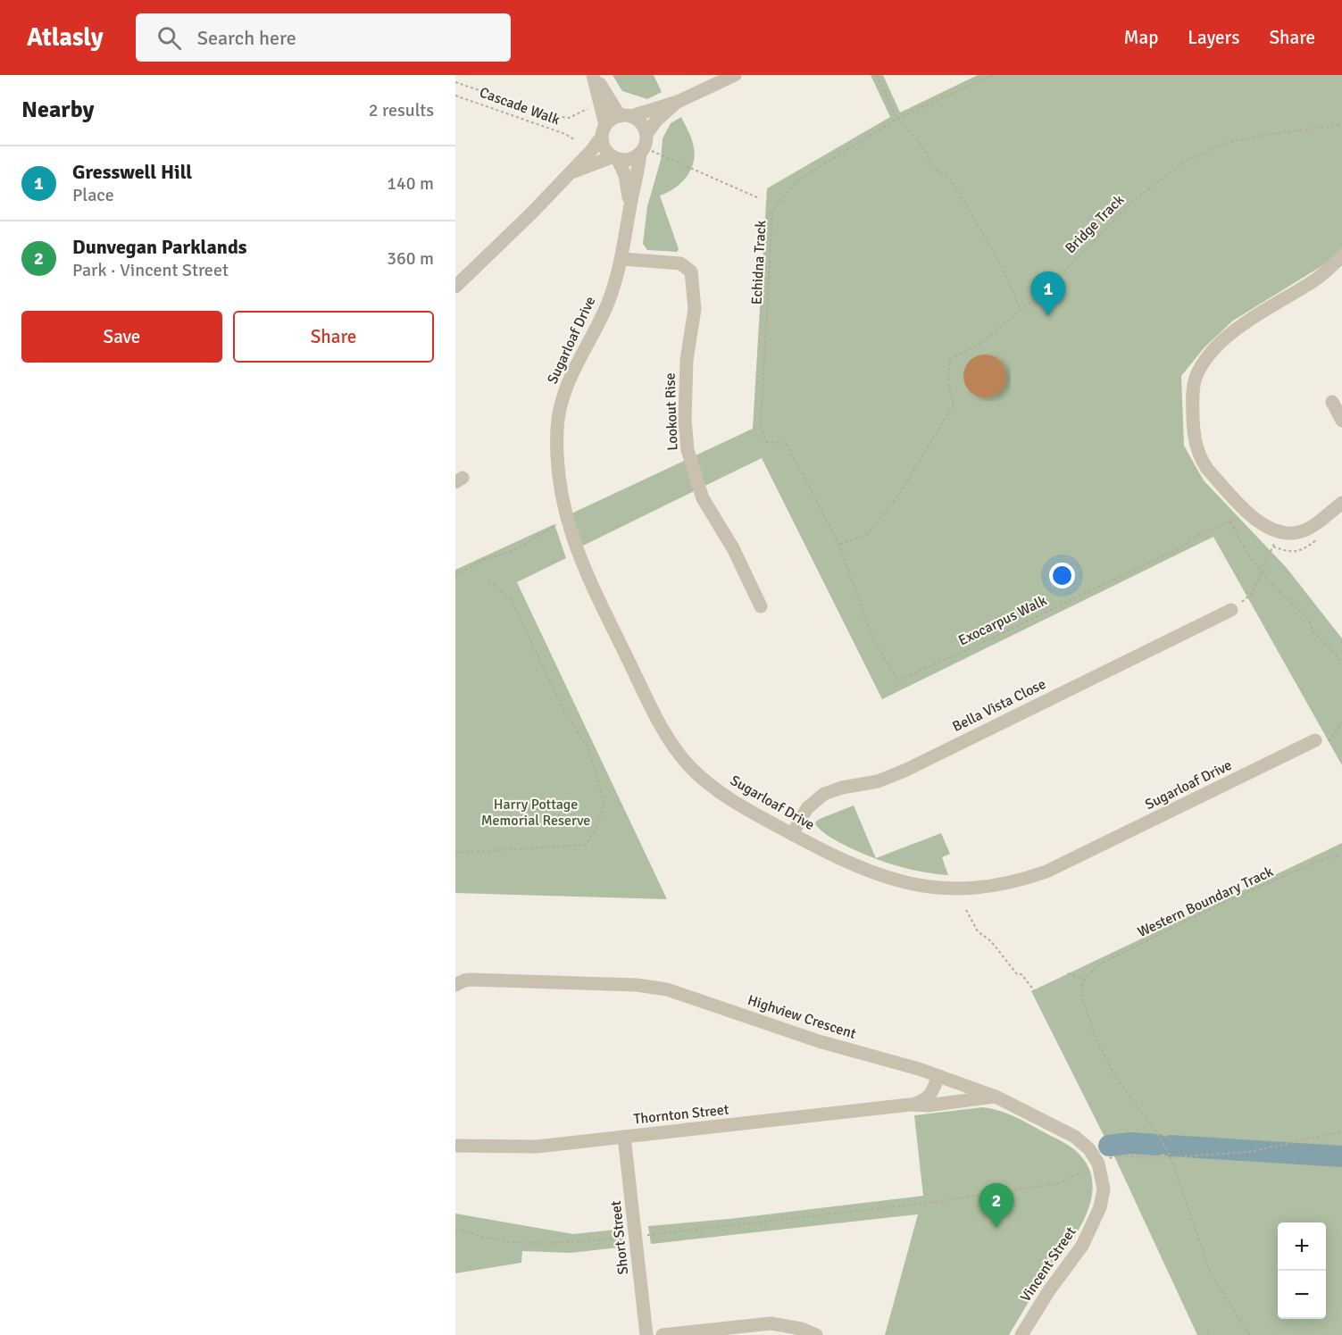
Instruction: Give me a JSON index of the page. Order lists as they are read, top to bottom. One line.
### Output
{"streets":{"street":["Sugarloaf Drive","Lookout Rise","Bella Vista Close","Highview Crescent","Thornton Street","Short Street","Vincent Street"],"path":["Cascade Walk","Bridge Track","Echidna Track","Exocarpus Walk","Western Boundary Track"]},"crossings":[["Bridge Track","Echidna Track"],["Bridge Track","Exocarpus Walk"],["Echidna Track","Exocarpus Walk"],["Sugarloaf Drive","Lookout Rise"],["Sugarloaf Drive","Bella Vista Close"],["Highview Crescent","Thornton Street"],["Highview Crescent","Vincent Street"],["Thornton Street","Short Street"]],"parks":["Harry Pottage Memorial Reserve"],"page":{"header":"Atlasly","search":"Search here","nav":["Map","Layers","Share"],"heading":["Nearby","2 results"],"list":[{"mark":"1","name":"Gresswell Hill","note":"Place","value":"140 m"},{"mark":"2","name":"Dunvegan Parklands","note":"Park · Vincent Street","value":"360 m"}],"pins":["1","2"],"buttons":["Save","Share"],"map_buttons":["+","−"]}}
